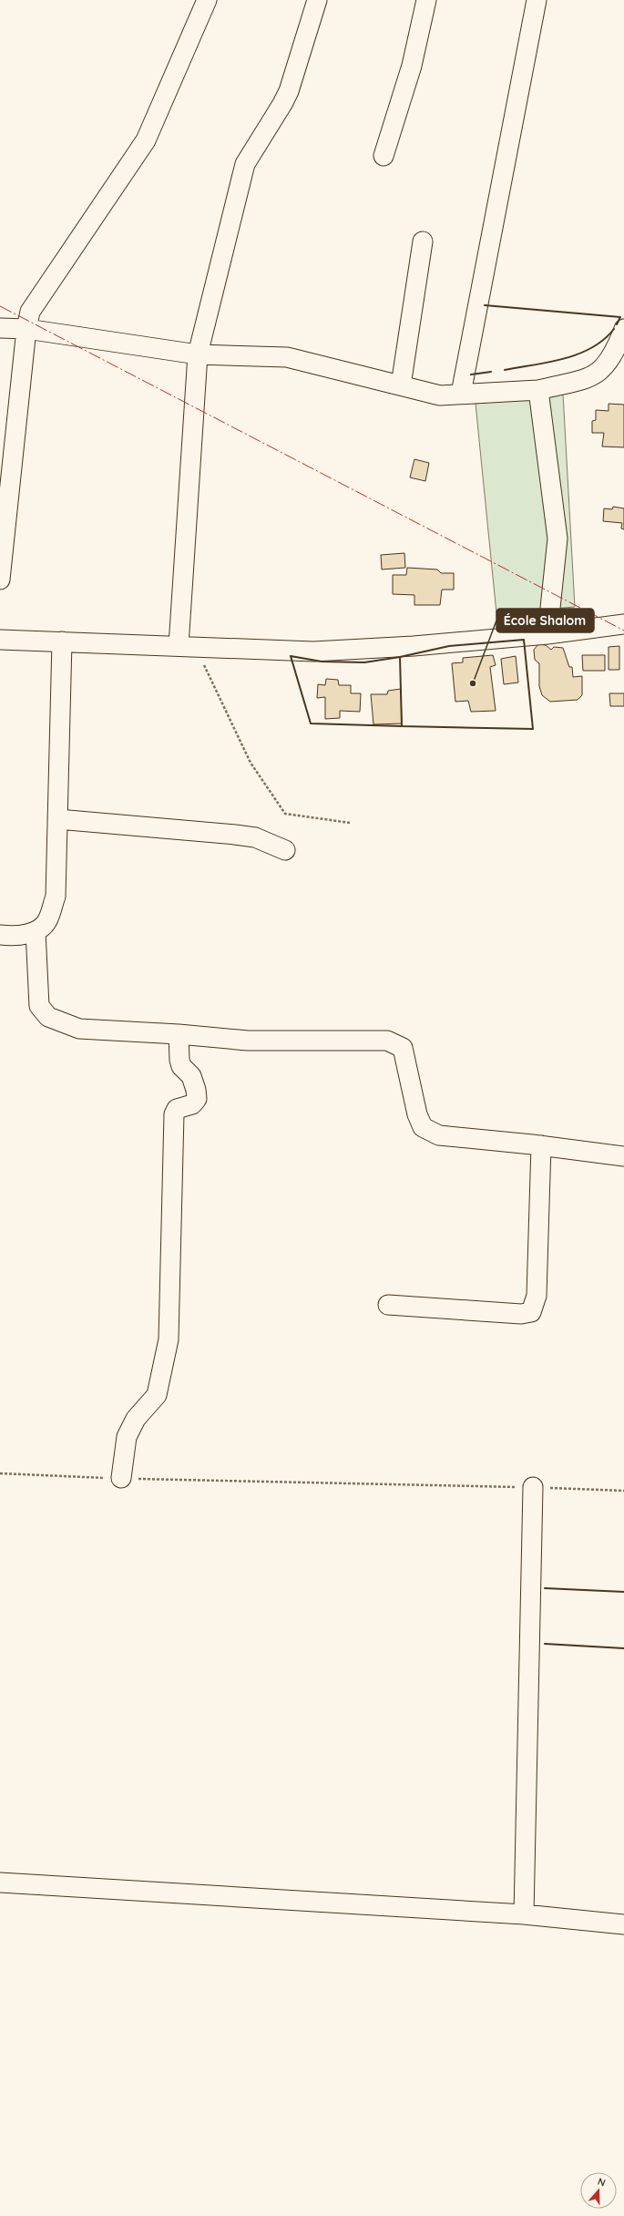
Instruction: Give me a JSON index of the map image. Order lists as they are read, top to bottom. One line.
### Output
{"places":["École Shalom"],"north":"top"}
